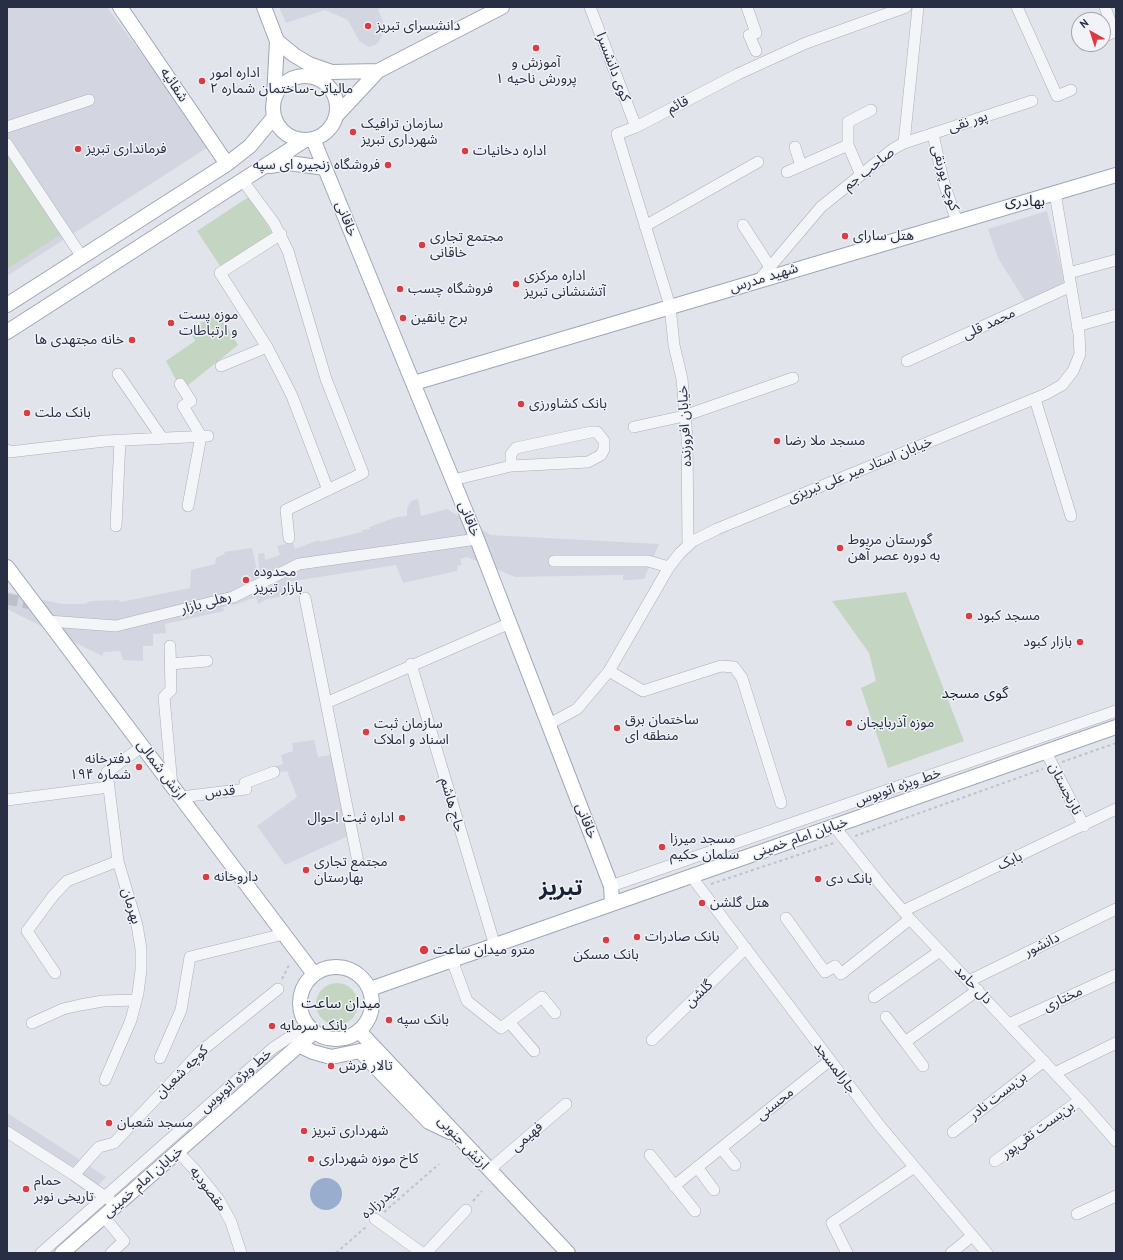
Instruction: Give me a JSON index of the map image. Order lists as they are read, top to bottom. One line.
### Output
{"streets":{"main road":["شفائیه","خاقانی","شهید مدرس","ارتش شمالی","خیابان امام خمینی","ارتش جنوبی"],"street":["کوی دانشسرا","قائم","پور نقی","صاحب جم","کوچه پورنقی","محمد قلی","خیابان افروزنده","خیابان استاد میر علی تبریزی","رهلی بازار","خط ویژه اتوبوس","نارنجستان","قدس","حاج هاشم","بابک","بهرمان","دانشور","دل حامد","گلشن","مختاری","جارالمسجد","کوچه شعبان","بن‌بست نادر","محسنی","بن‌بست تقی‌پور","فهیمی","مقصودیه"],"path":["حیدرزاده"]},"crossings":[["کوی دانشسرا","قائم"],["قائم","شهید مدرس"],["قائم","خیابان افروزنده"],["پور نقی","صاحب جم"],["پور نقی","کوچه پورنقی"],["صاحب جم","شهید مدرس"],["کوچه پورنقی","شهید مدرس"],["خاقانی","شهید مدرس"],["خاقانی","خیابان استاد میر علی تبریزی"],["خاقانی","رهلی بازار"],["خاقانی","خط ویژه اتوبوس"],["خاقانی","خیابان امام خمینی"],["شهید مدرس","خیابان افروزنده"],["شهید مدرس","خیابان استاد میر علی تبریزی"],["محمد قلی","خیابان استاد میر علی تبریزی"],["خیابان افروزنده","خیابان استاد میر علی تبریزی"],["رهلی بازار","ارتش شمالی"],["ارتش شمالی","خط ویژه اتوبوس"],["ارتش شمالی","قدس"],["ارتش شمالی","خیابان امام خمینی"],["ارتش شمالی","بهرمان"],["ارتش شمالی","ارتش جنوبی"],["خط ویژه اتوبوس","خیابان امام خمینی"],["خط ویژه اتوبوس","ارتش جنوبی"],["نارنجستان","خیابان امام خمینی"],["نارنجستان","بابک"],["حاج هاشم","خیابان امام خمینی"],["خیابان امام خمینی","دل حامد"],["خیابان امام خمینی","جارالمسجد"],["خیابان امام خمینی","ارتش جنوبی"],["خیابان امام خمینی","مقصودیه"],["بابک","دل حامد"],["دانشور","دل حامد"],["دل حامد","مختاری"],["دل حامد","بن‌بست نادر"],["دل حامد","بن‌بست تقی‌پور"],["گلشن","جارالمسجد"],["جارالمسجد","محسنی"],["فهیمی","ارتش جنوبی"]],"districts":["بهادری","گوی مسجد","تبریز","میدان ساعت"],"places":["دانشسرای تبریز","آموزش و پرورش ناحیه ۱","اداره امور مالیاتی-ساختمان شماره ۲","سازمان ترافیک شهرداری تبریز","فرمانداری تبریز","اداره دخانیات","فروشگاه زنجیره ای سپه","هتل سارای","مجتمع تجاری خاقانی","اداره مرکزی آتشنشانی تبریز","فروشگاه چسب","برج یانقین","موزه پست و ارتباطات","خانه مجتهدی ها","بانک کشاورزی","بانک ملت","مسجد ملا رضا","گورستان مربوط به دوره عصر آهن","محدوده بازار تبریز","مسجد کبود","بازار کبود","موزه آذربایجان","ساختمان برق منطقه ای","سازمان ثبت اسناد و املاک","دفترخانه شماره ۱۹۴","اداره ثبت احوال","مسجد میرزا سلمان حکیم","مجتمع تجاری بهارستان","داروخانه","بانک دی","هتل گلشن","بانک صادرات","بانک مسکن","مترو میدان ساعت","بانک سپه","بانک سرمایه","تالار فرش","مسجد شعبان","شهرداری تبریز","کاخ موزه شهرداری","حمام تاریخی نوبر"],"north":"top left"}
